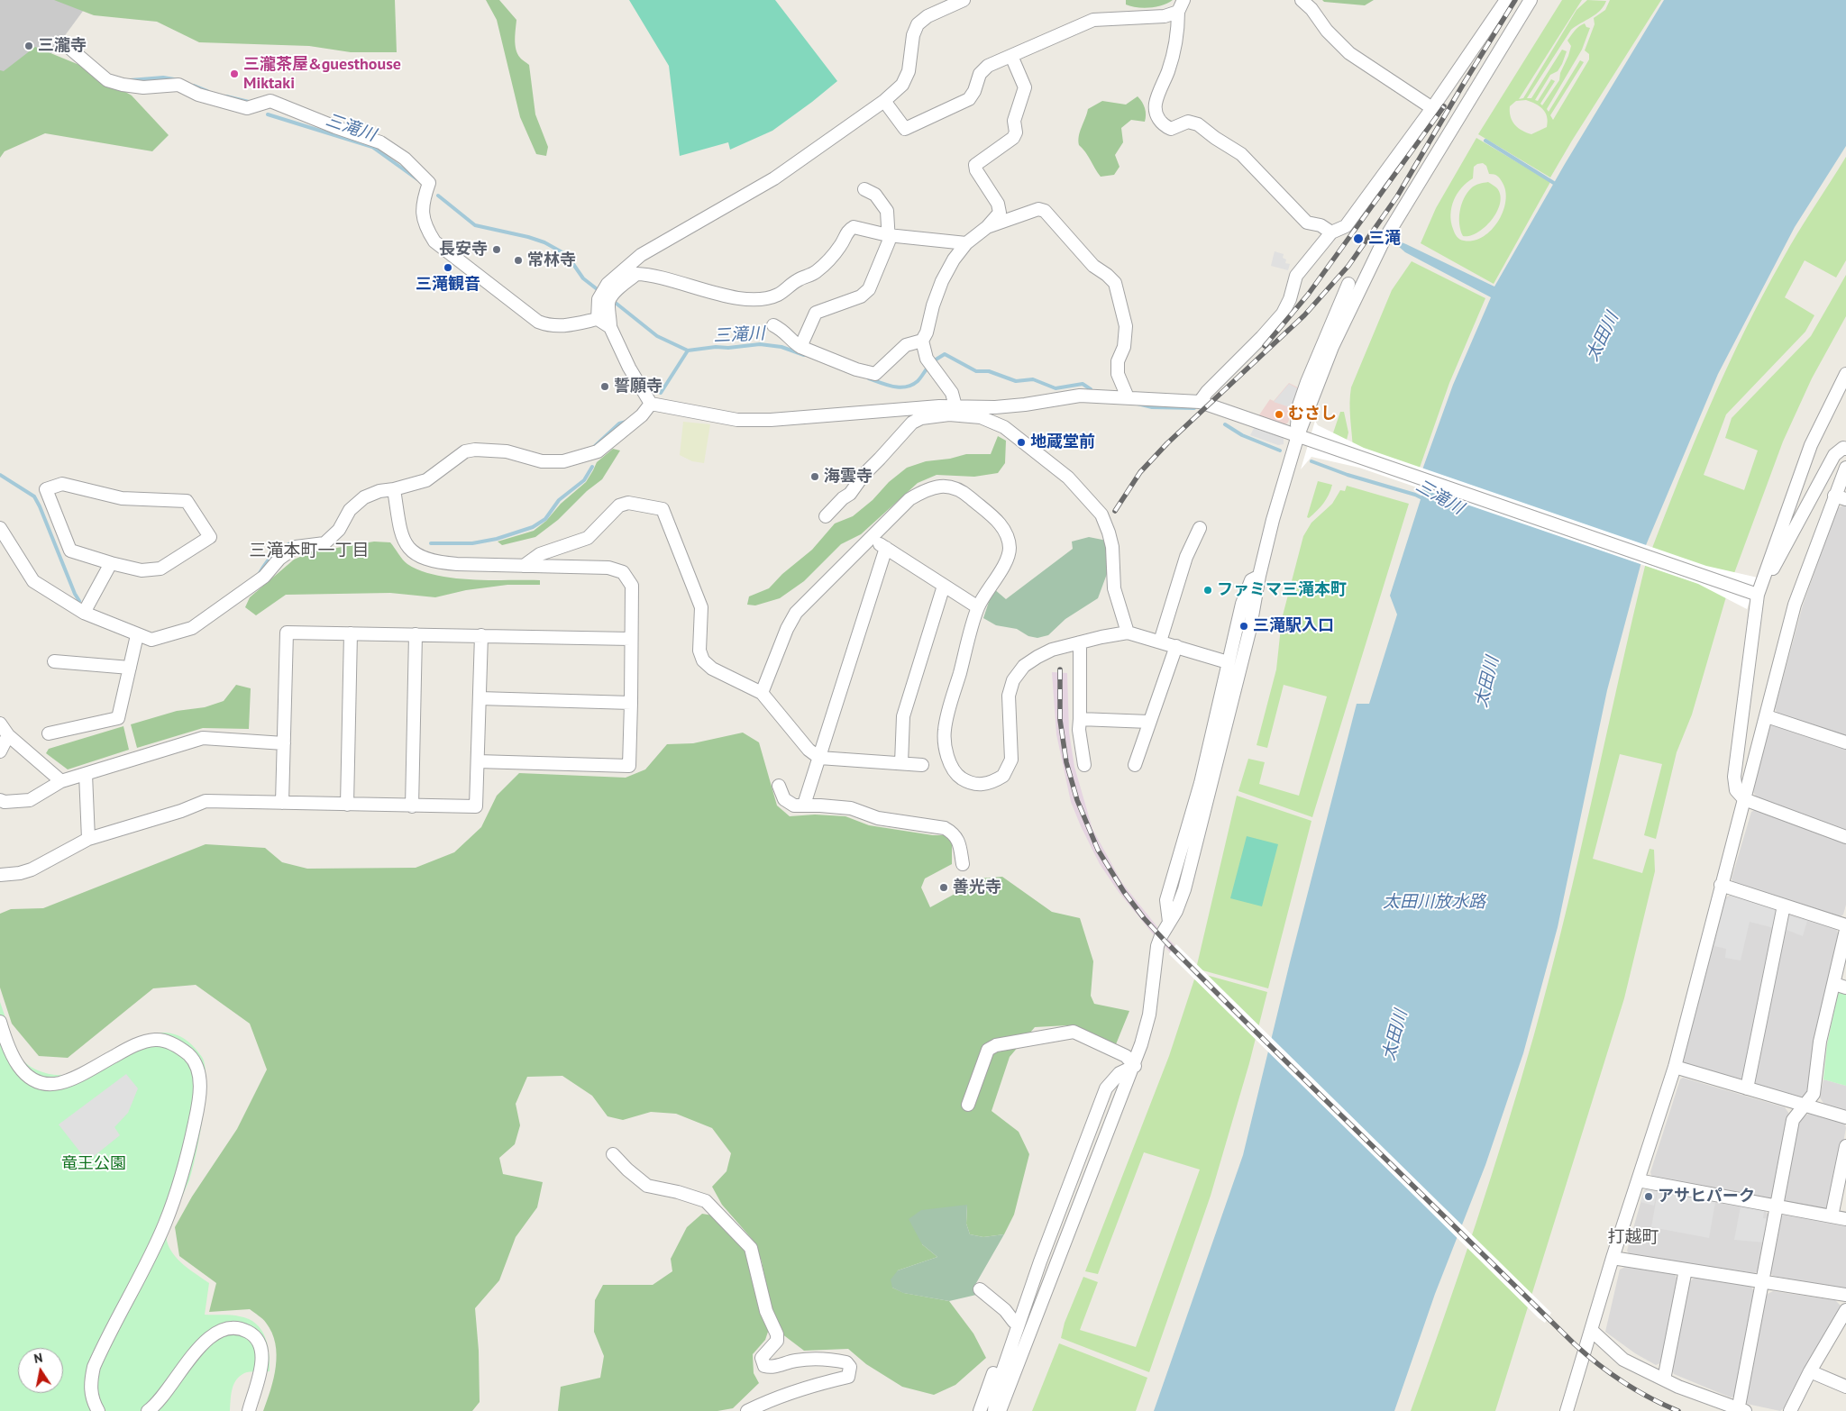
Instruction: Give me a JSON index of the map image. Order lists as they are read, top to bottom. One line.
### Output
{"districts":["三滝本町一丁目","打越町"],"water":["三滝川","太田川","太田川放水路"],"parks":["竜王公園"],"places":["三瀧寺","三瀧茶屋&guesthouse Miktaki","三滝","長安寺","常林寺","三滝観音","誓願寺","むさし","地蔵堂前","海雲寺","ファミマ三滝本町","三滝駅入口","善光寺","アサヒパーク"],"north":"top"}
